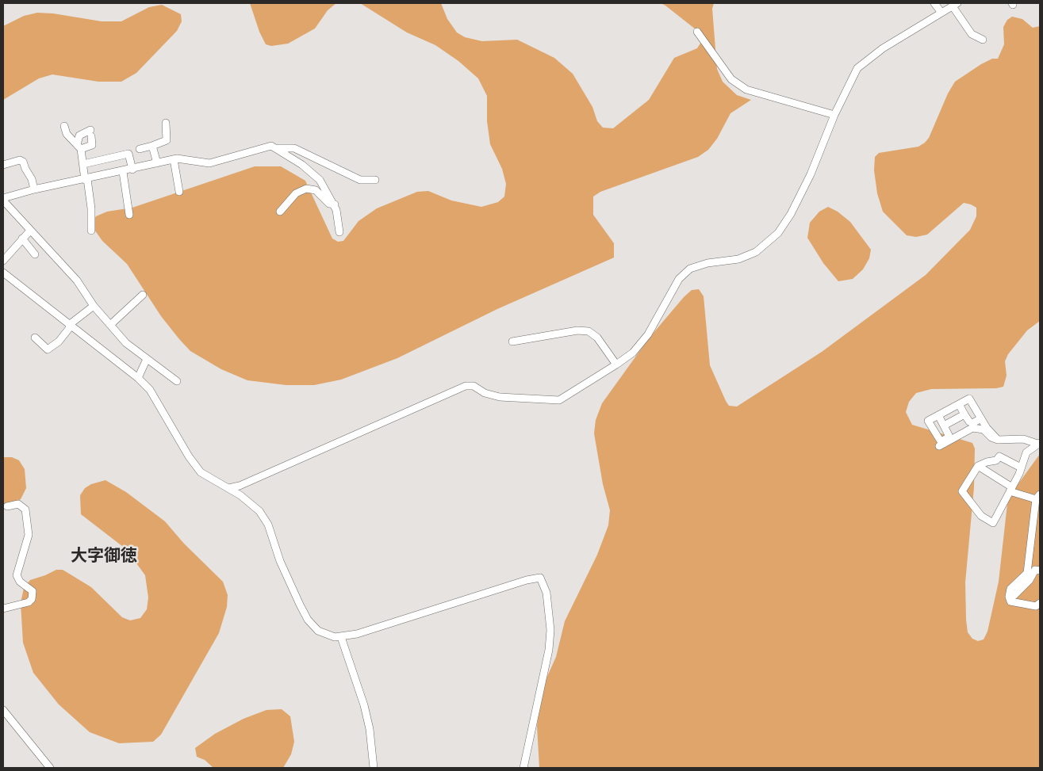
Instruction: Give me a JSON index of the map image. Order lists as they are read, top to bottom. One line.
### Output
{"districts":["大字御徳"]}
